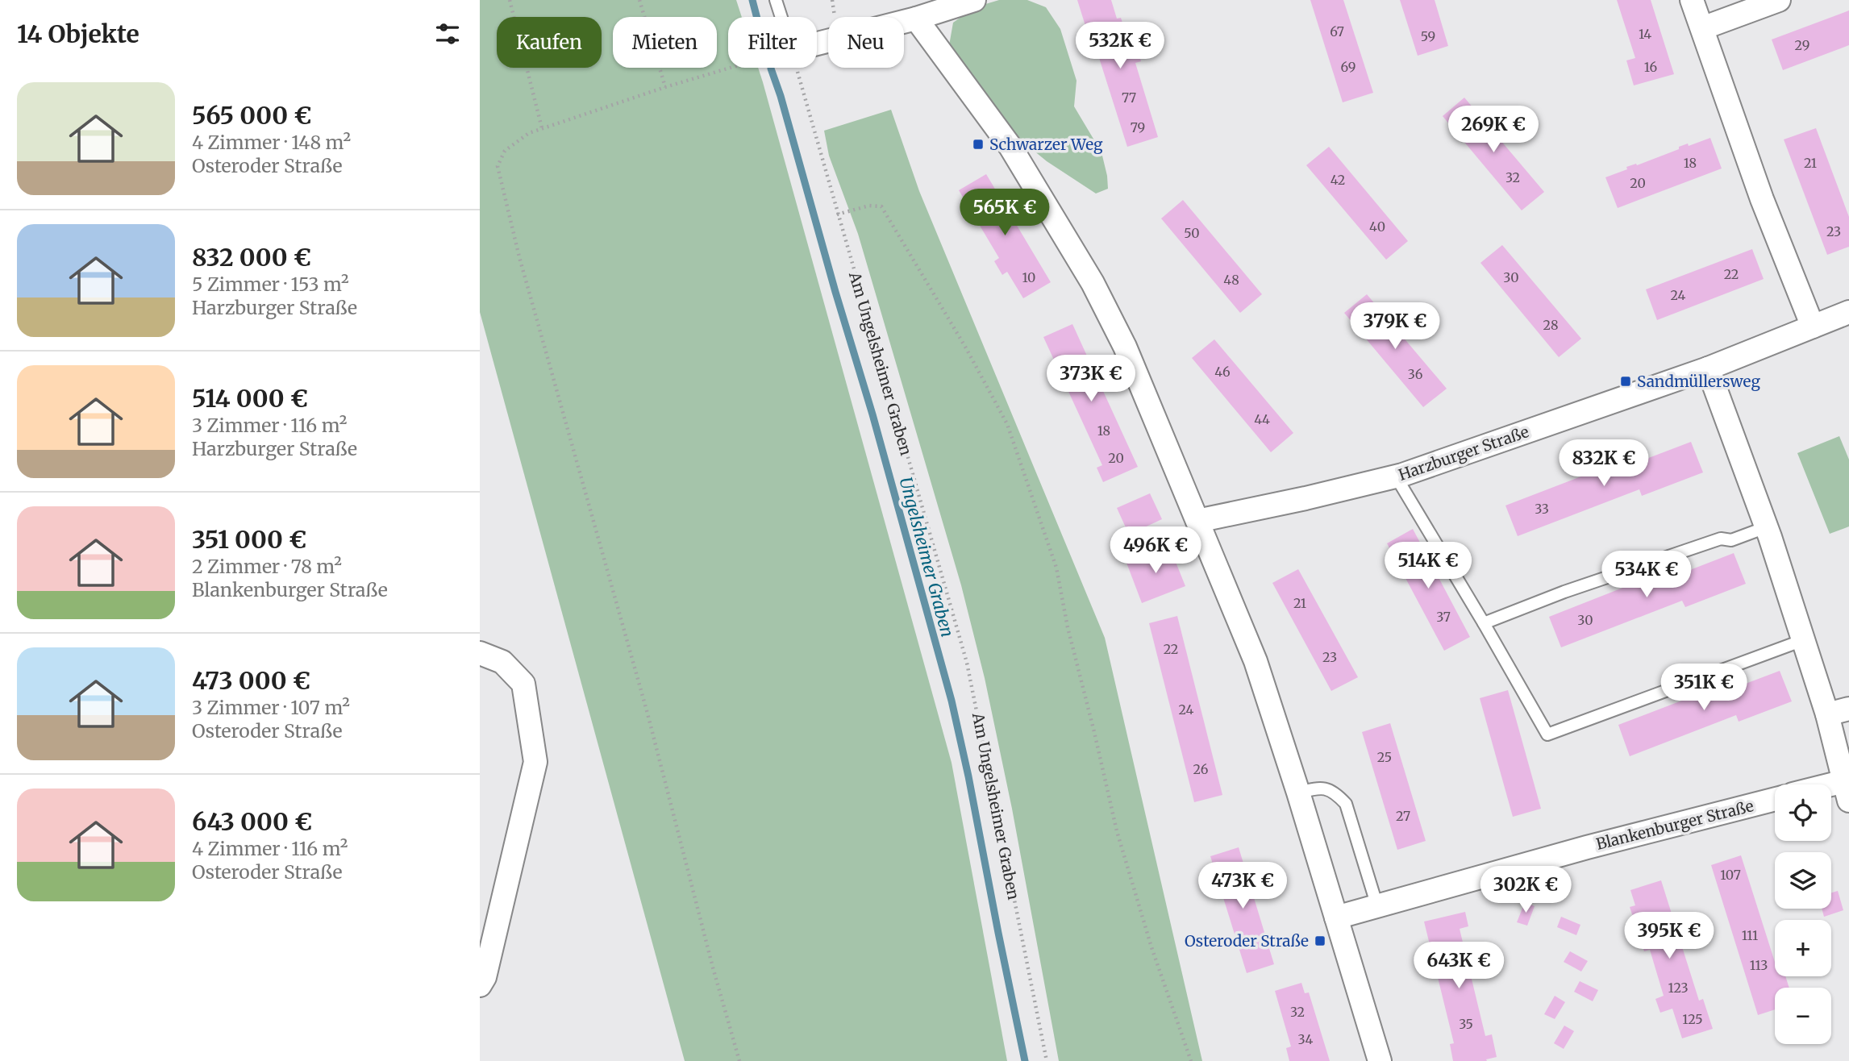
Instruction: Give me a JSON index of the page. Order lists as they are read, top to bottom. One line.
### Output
{"streets":{"street":["Harzburger Straße","Blankenburger Straße"],"path":["Am Ungelsheimer Graben"]},"water":["Ungelsheimer Graben"],"places":{"transit":["Schwarzer Weg","Sandmüllersweg","Osteroder Straße"]},"house_numbers":["67","14","59","29","69","16","77","79","18","21","32","42","20","40","23","50","22","10","30","48","24","28","46","36","44","18","20","33","21","37","30","22","23","24","25","26","27","107","111","113","123","32","125","35","34"],"page":{"heading":"14 Objekte","chip":["Kaufen","Mieten","Filter","Neu"],"price":["532K €","269K €","565K €","379K €","373K €","832K €","496K €","514K €","534K €","351K €","473K €","302K €","395K €","643K €"],"list":[{"name":"565 000 €","note":"4 Zimmer · 148 m² · Osteroder Straße"},{"name":"832 000 €","note":"5 Zimmer · 153 m² · Harzburger Straße"},{"name":"514 000 €","note":"3 Zimmer · 116 m² · Harzburger Straße"},{"name":"351 000 €","note":"2 Zimmer · 78 m² · Blankenburger Straße"},{"name":"473 000 €","note":"3 Zimmer · 107 m² · Osteroder Straße"},{"name":"643 000 €","note":"4 Zimmer · 116 m² · Osteroder Straße"}],"map_buttons":["+","−"]}}
